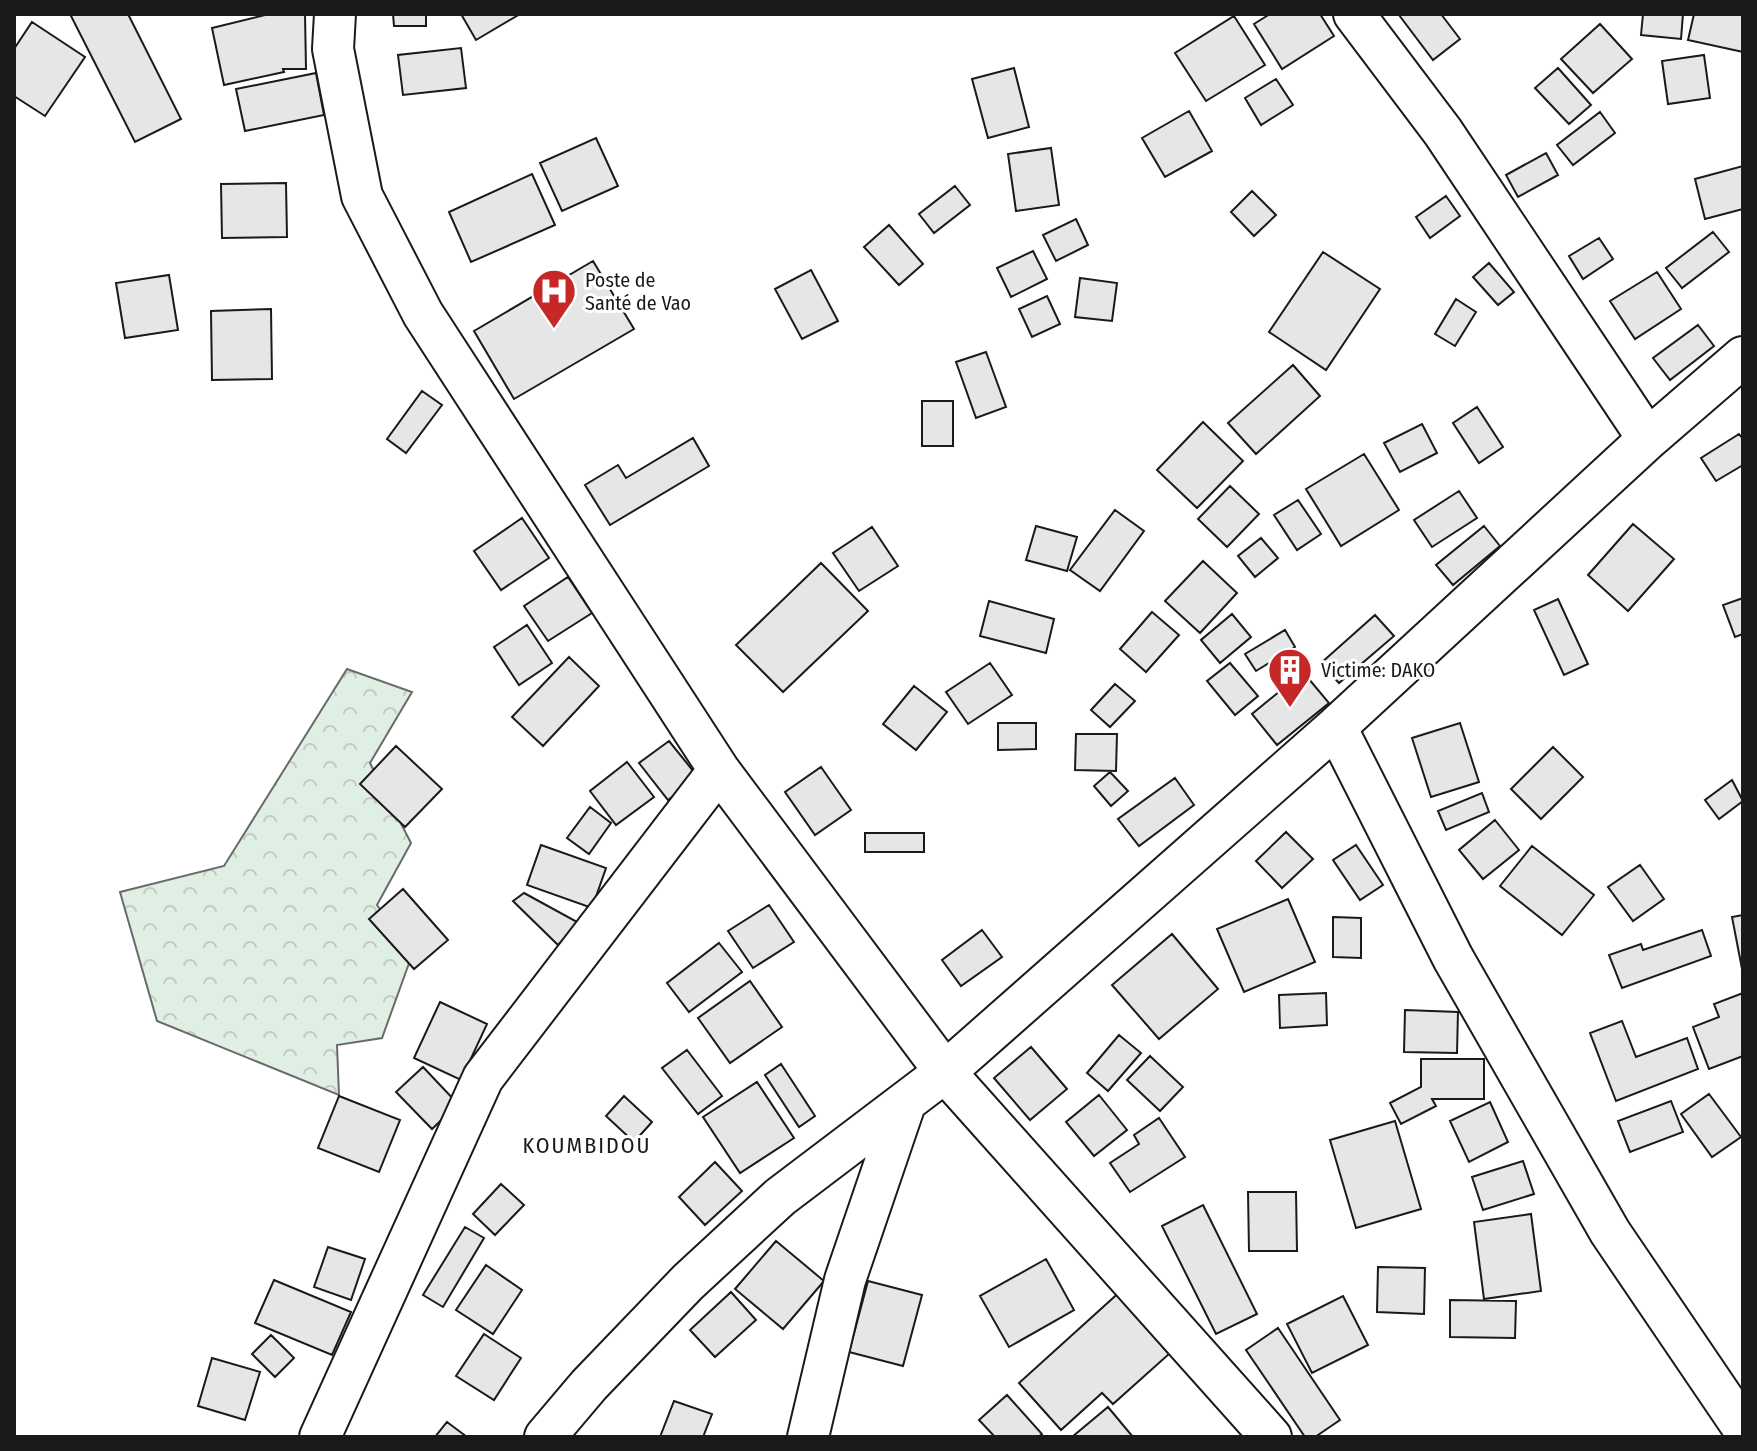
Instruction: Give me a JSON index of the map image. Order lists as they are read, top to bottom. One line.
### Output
{"districts":["KOUMBIDOU"],"places":{"hospital":["Poste de Santé de Vao"],"building":["Victime: DAKO"]}}
